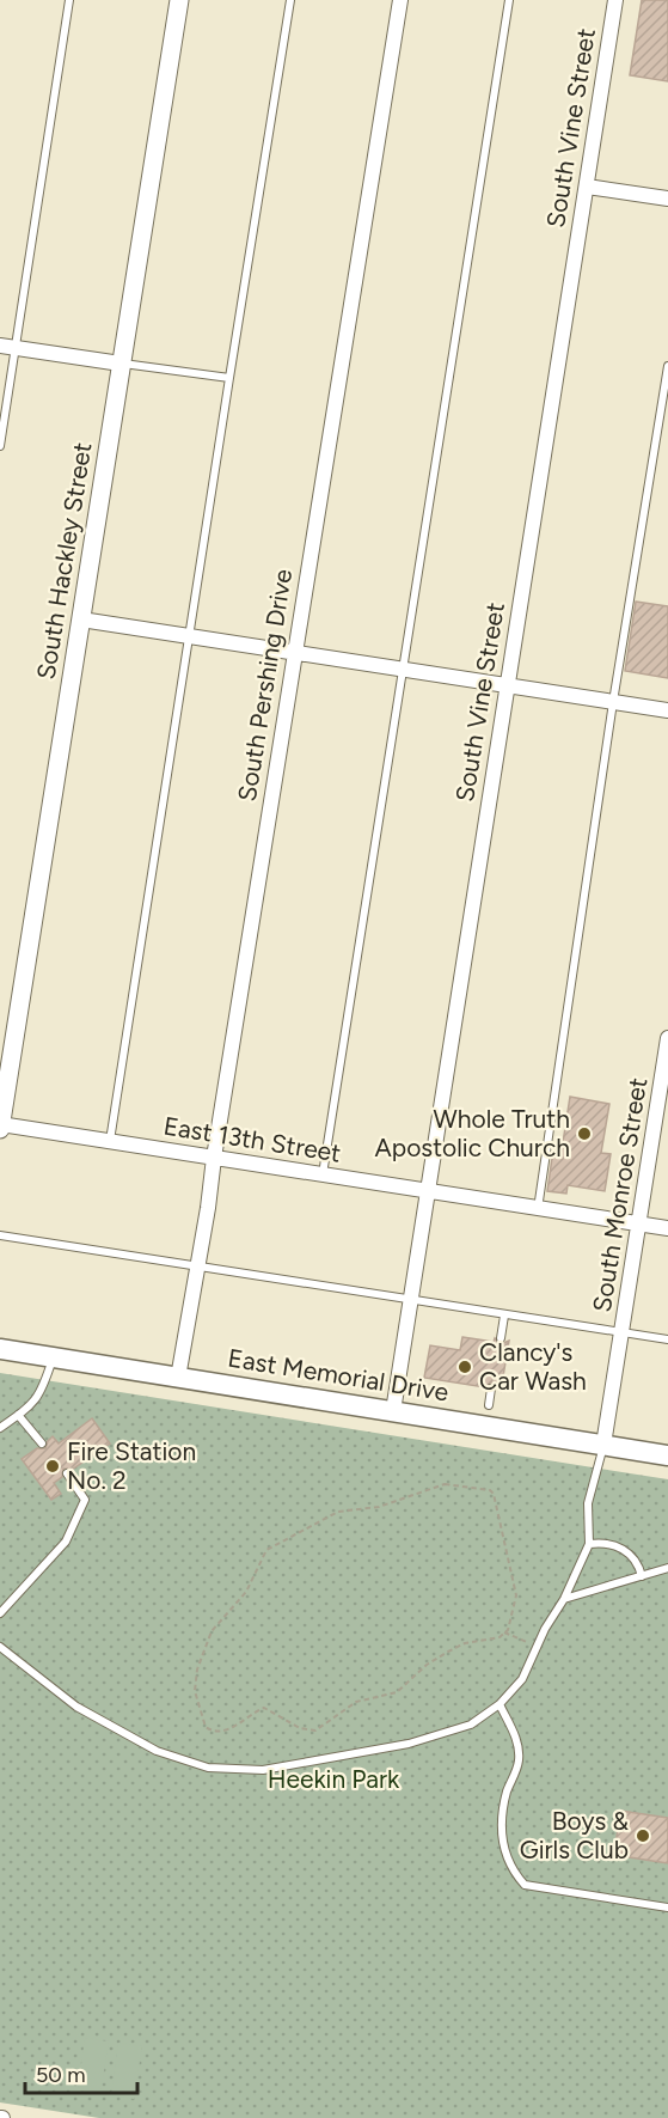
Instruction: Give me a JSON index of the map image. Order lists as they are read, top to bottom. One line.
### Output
{"streets":{"main road":["East Memorial Drive"],"street":["South Vine Street","South Hackley Street","South Pershing Drive","East 13th Street","South Monroe Street"]},"crossings":[["South Vine Street","East 13th Street"],["South Vine Street","East Memorial Drive"],["South Hackley Street","East 13th Street"],["South Pershing Drive","East 13th Street"],["South Pershing Drive","East Memorial Drive"],["East 13th Street","South Monroe Street"],["South Monroe Street","East Memorial Drive"]],"parks":["Heekin Park"],"places":["Whole Truth Apostolic Church","Clancy's Car Wash","Fire Station No. 2","Boys & Girls Club"],"scale_bar":"50 m"}
